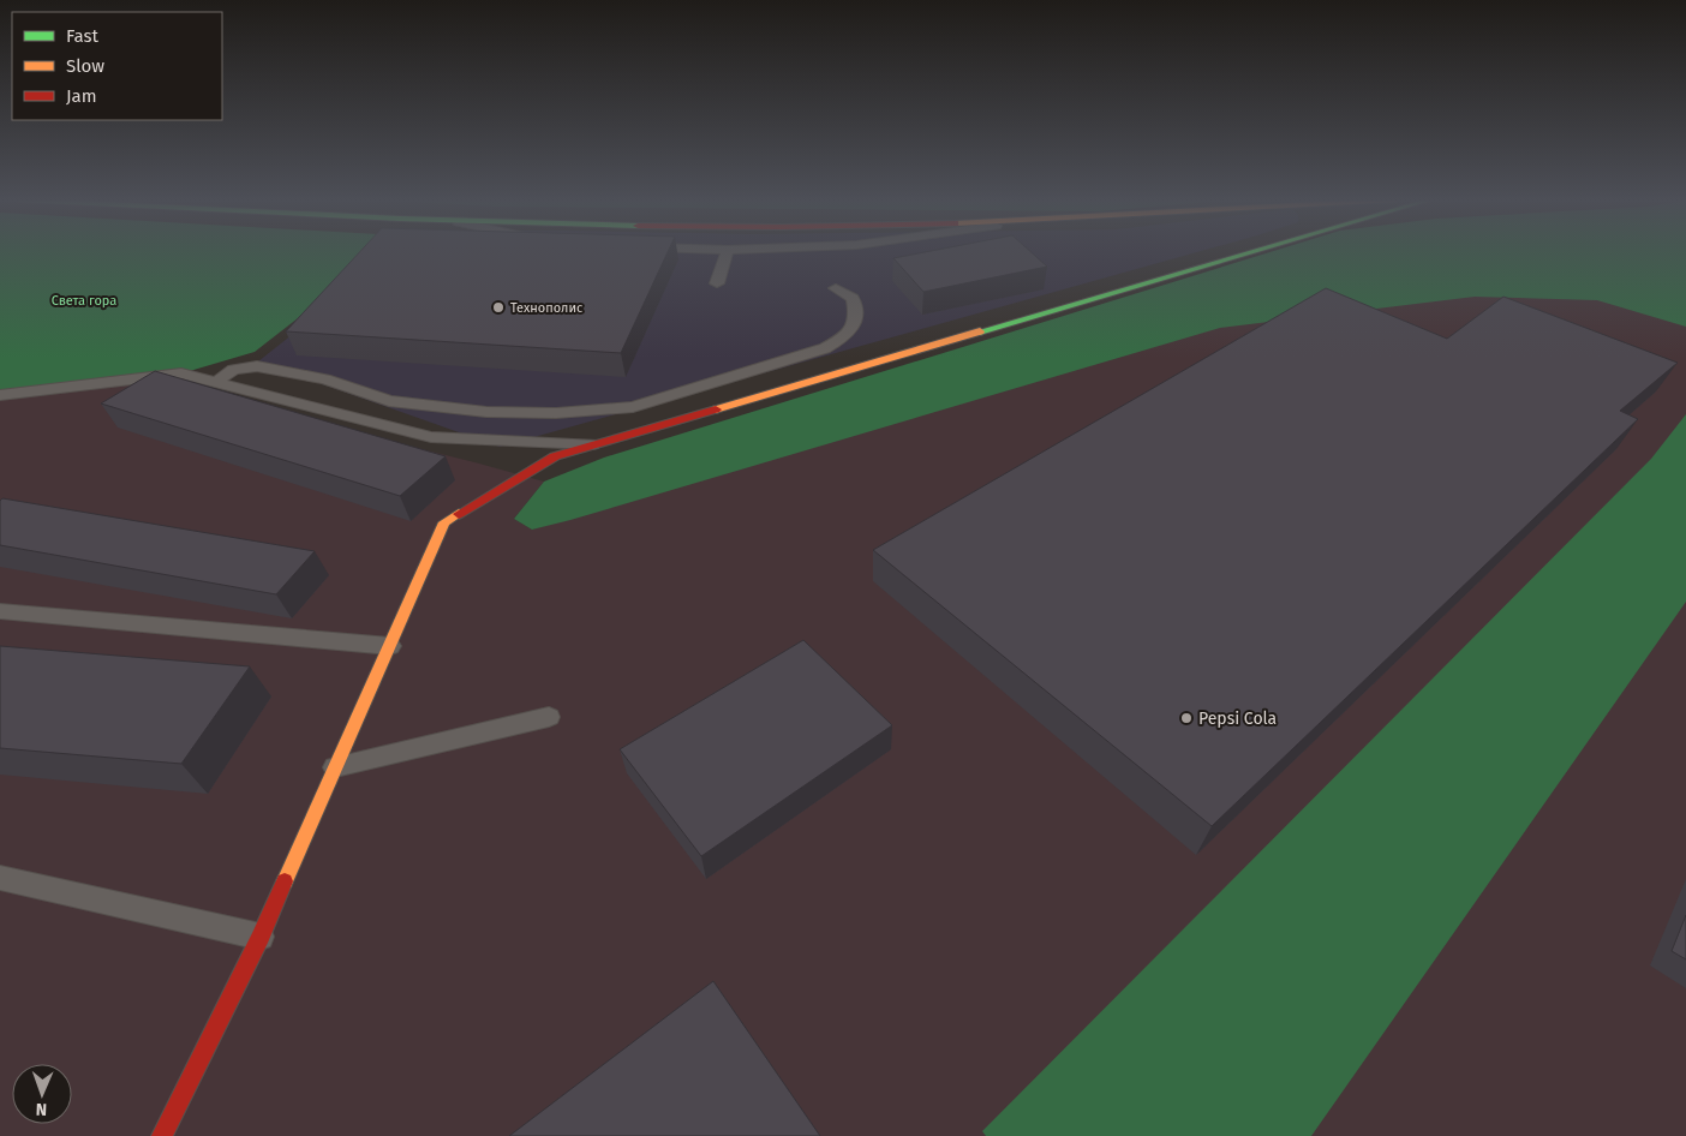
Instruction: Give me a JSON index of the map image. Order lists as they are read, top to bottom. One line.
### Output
{"parks":["Света гора"],"places":["Технополис","Pepsi Cola"],"legend":["Fast","Slow","Jam"],"north":"bottom"}
